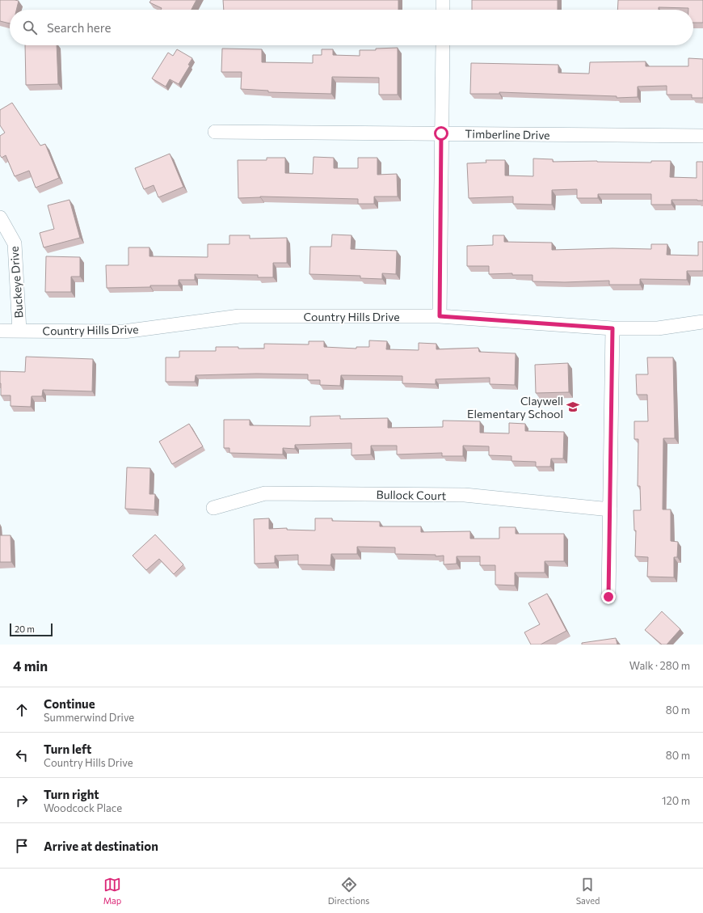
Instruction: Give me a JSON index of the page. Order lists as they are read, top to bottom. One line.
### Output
{"streets":{"street":["Timberline Drive","Buckeye Drive","Country Hills Drive","Bullock Court"]},"crossings":[["Buckeye Drive","Country Hills Drive"]],"places":{"school or university":["Claywell Elementary School"]},"scale_bar":"20 m","page":{"search":"Search here","scale":"20 m","heading":["4 min","Walk · 280 m"],"list":[["Continue","Summerwind Drive","80 m"],["Turn left","Country Hills Drive","80 m"],["Turn right","Woodcock Place","120 m"],"Arrive at destination"],"nav":["Map","Directions","Saved"]}}
